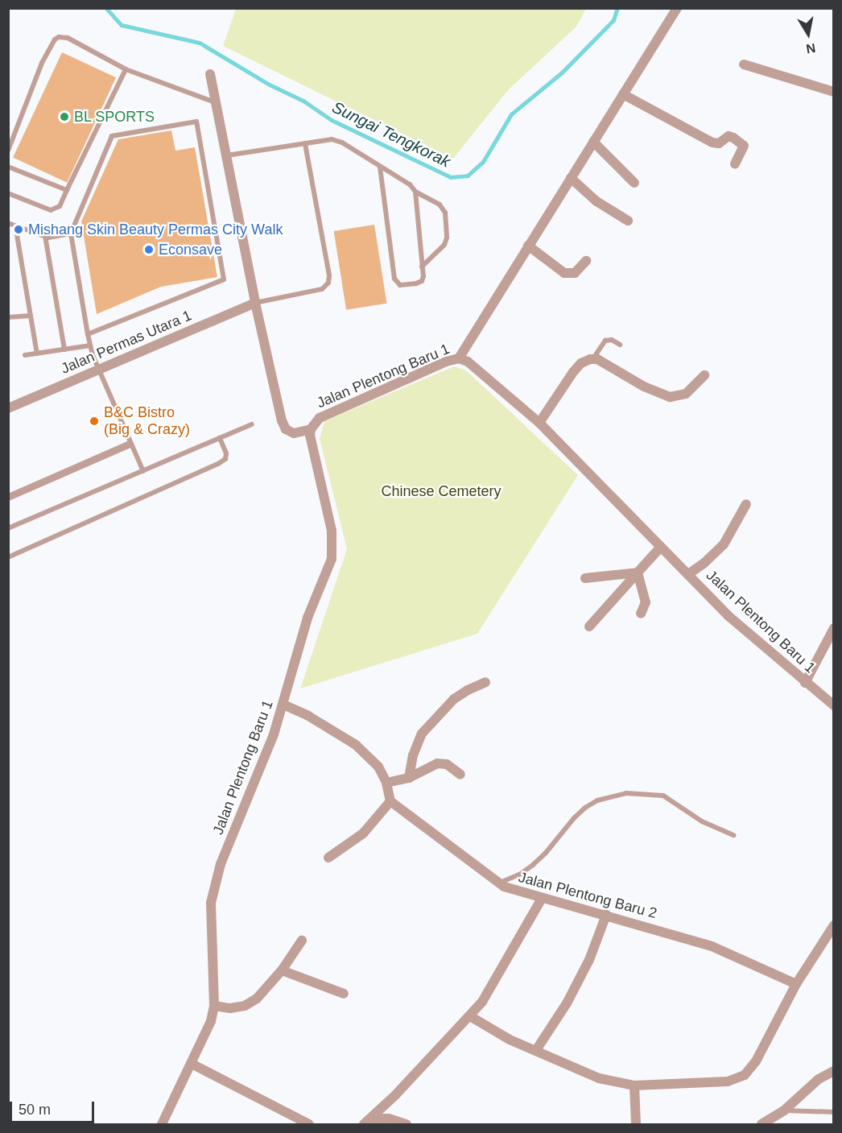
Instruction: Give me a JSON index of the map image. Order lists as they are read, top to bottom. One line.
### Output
{"streets":{"street":["Jalan Permas Utara 1","Jalan Plentong Baru 1","Jalan Plentong Baru 2"]},"water":["Sungai Tengkorak"],"parks":["Chinese Cemetery"],"places":["BL SPORTS","Mishang Skin Beauty Permas City Walk","Econsave","B&C Bistro (Big & Crazy)"],"scale_bar":"50 m","north":"bottom"}
